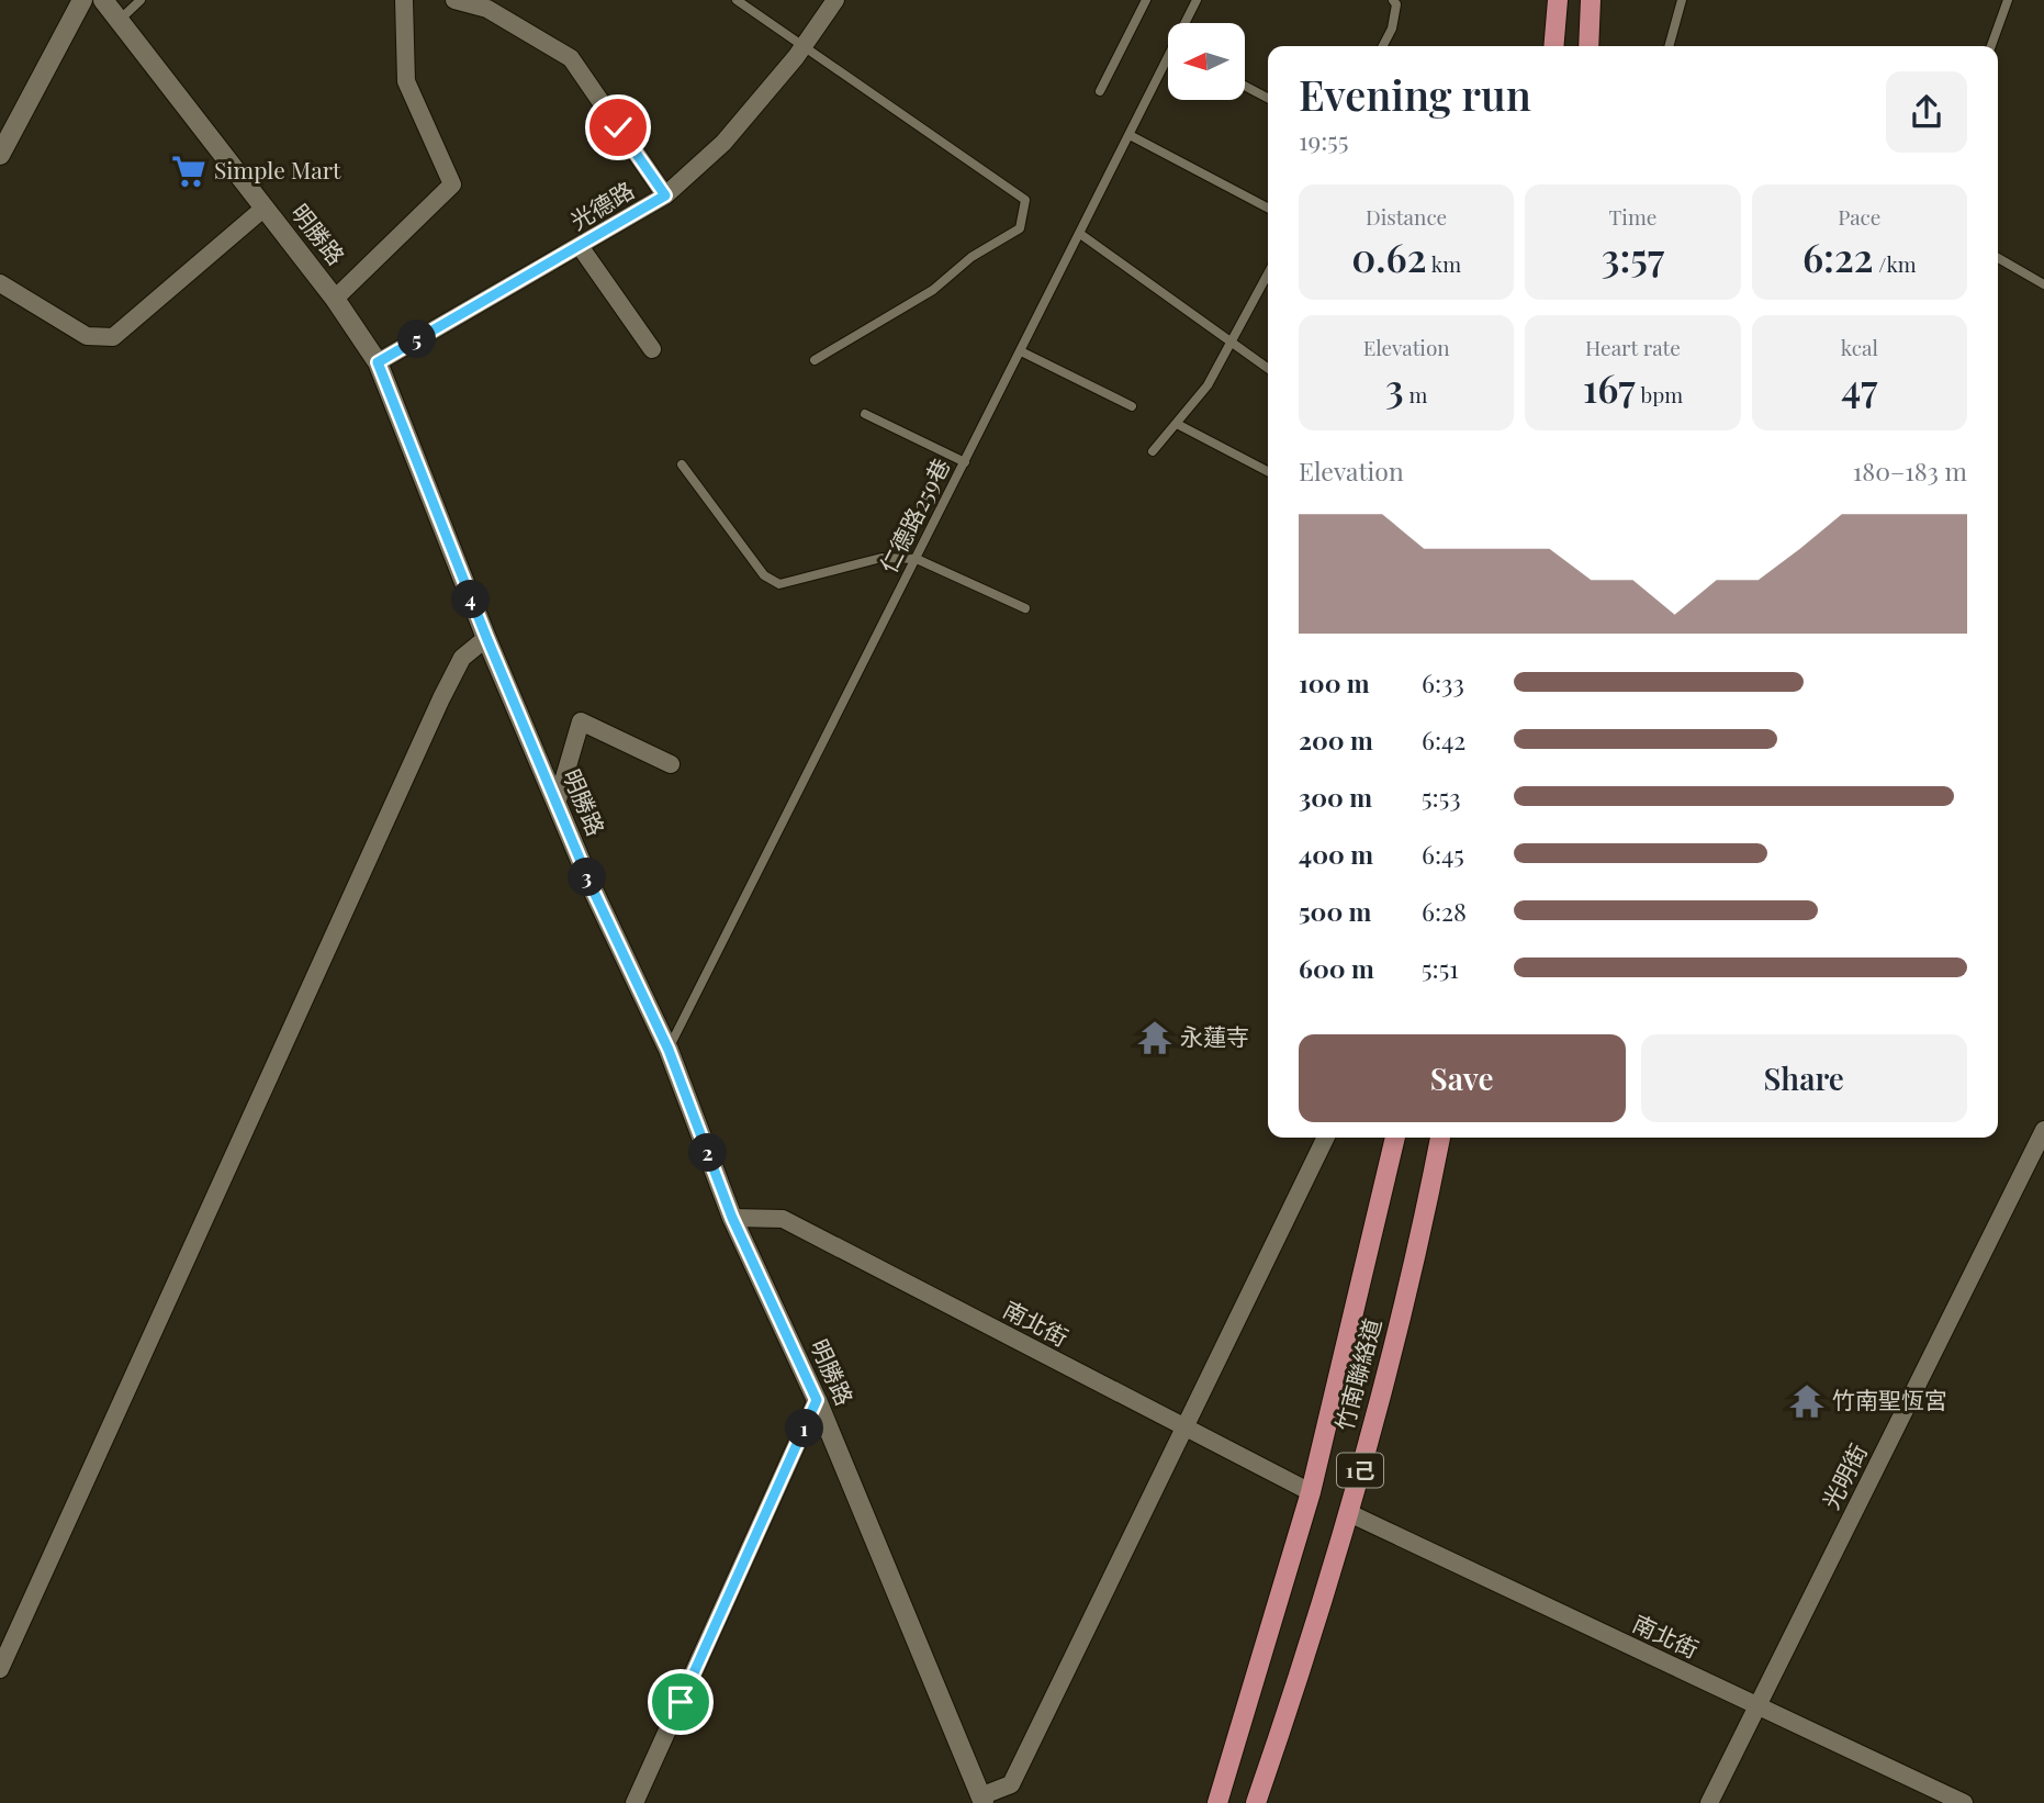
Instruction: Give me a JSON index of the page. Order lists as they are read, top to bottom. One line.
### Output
{"streets":{"main road":["竹南聯絡道","1己"],"street":["光德路","明勝路","南北街","光明街"],"lane":["仁德路259巷"]},"crossings":[["光德路","明勝路"],["明勝路","仁德路259巷"],["明勝路","南北街"],["南北街","竹南聯絡道"],["南北街","光明街"]],"places":{"supermarket":["Simple Mart"],"temple":["永蓮寺","竹南聖恆宮"]},"north":"left","page":{"heading":["Evening run","19:55"],"stats":[["Distance","0.62 km"],["Time","3:57"],["Pace","6:22 /km"],["Elevation","3 m"],["Heart rate","167 bpm"],["kcal","47"]],"pins":["5","4","3","2","1"],"chart":["Elevation","180–183 m"],"list":[{"name":"100 m","note":"6:33"},{"name":"200 m","note":"6:42"},{"name":"300 m","note":"5:53"},{"name":"400 m","note":"6:45"},{"name":"500 m","note":"6:28"},{"name":"600 m","note":"5:51"}],"buttons":["Save","Share"]}}
